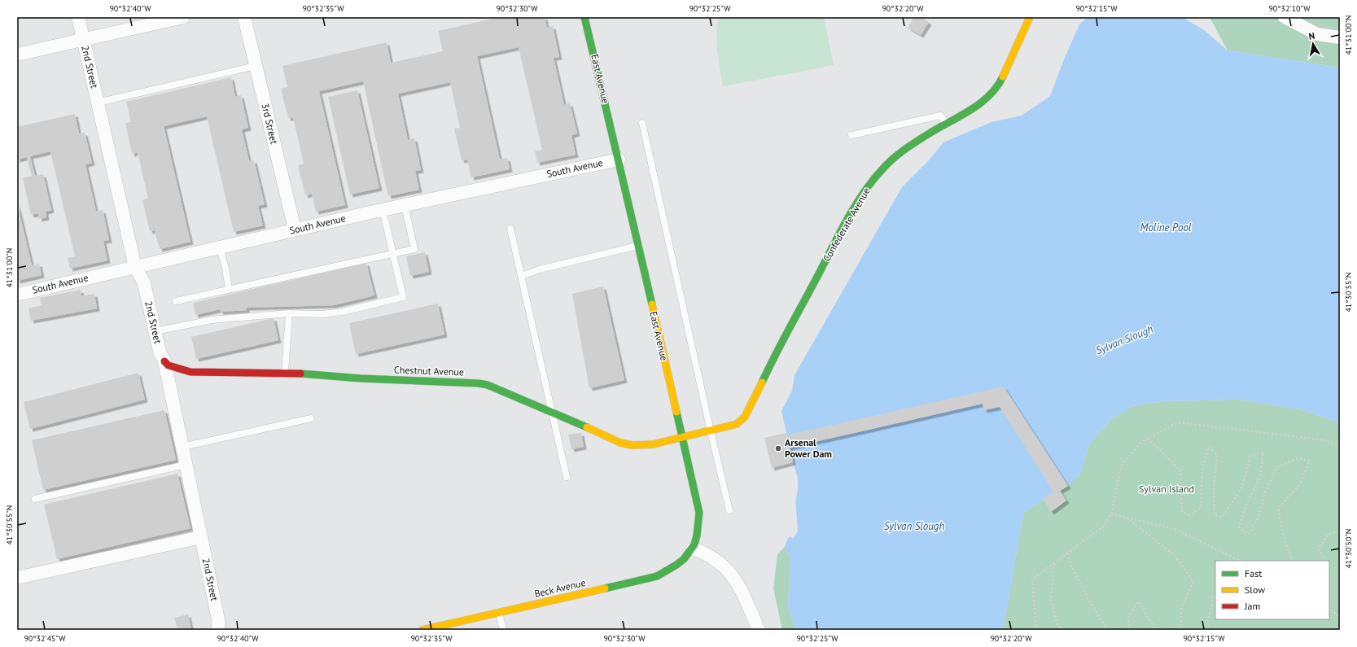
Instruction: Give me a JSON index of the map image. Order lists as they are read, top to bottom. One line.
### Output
{"streets":{"street":["2nd Street","East Avenue","3rd Street","South Avenue","Confederate Avenue","Chestnut Avenue","Beck Avenue"]},"crossings":[["2nd Street","South Avenue"],["2nd Street","Chestnut Avenue"],["East Avenue","South Avenue"],["East Avenue","Confederate Avenue"],["East Avenue","Chestnut Avenue"],["East Avenue","Beck Avenue"],["3rd Street","South Avenue"],["Confederate Avenue","Chestnut Avenue"]],"water":["Moline Pool","Sylvan Slough"],"parks":["Sylvan Island"],"places":["Arsenal Power Dam"],"legend":["Fast","Slow","Jam"],"north":"top","coordinates":["90°32'40\"W","90°32'35\"W","90°32'30\"W","90°32'25\"W","90°32'20\"W","90°32'15\"W","90°32'10\"W","41°31'00\"N","41°30'55\"N","41°30'50\"N","90°32'45\"W"]}
